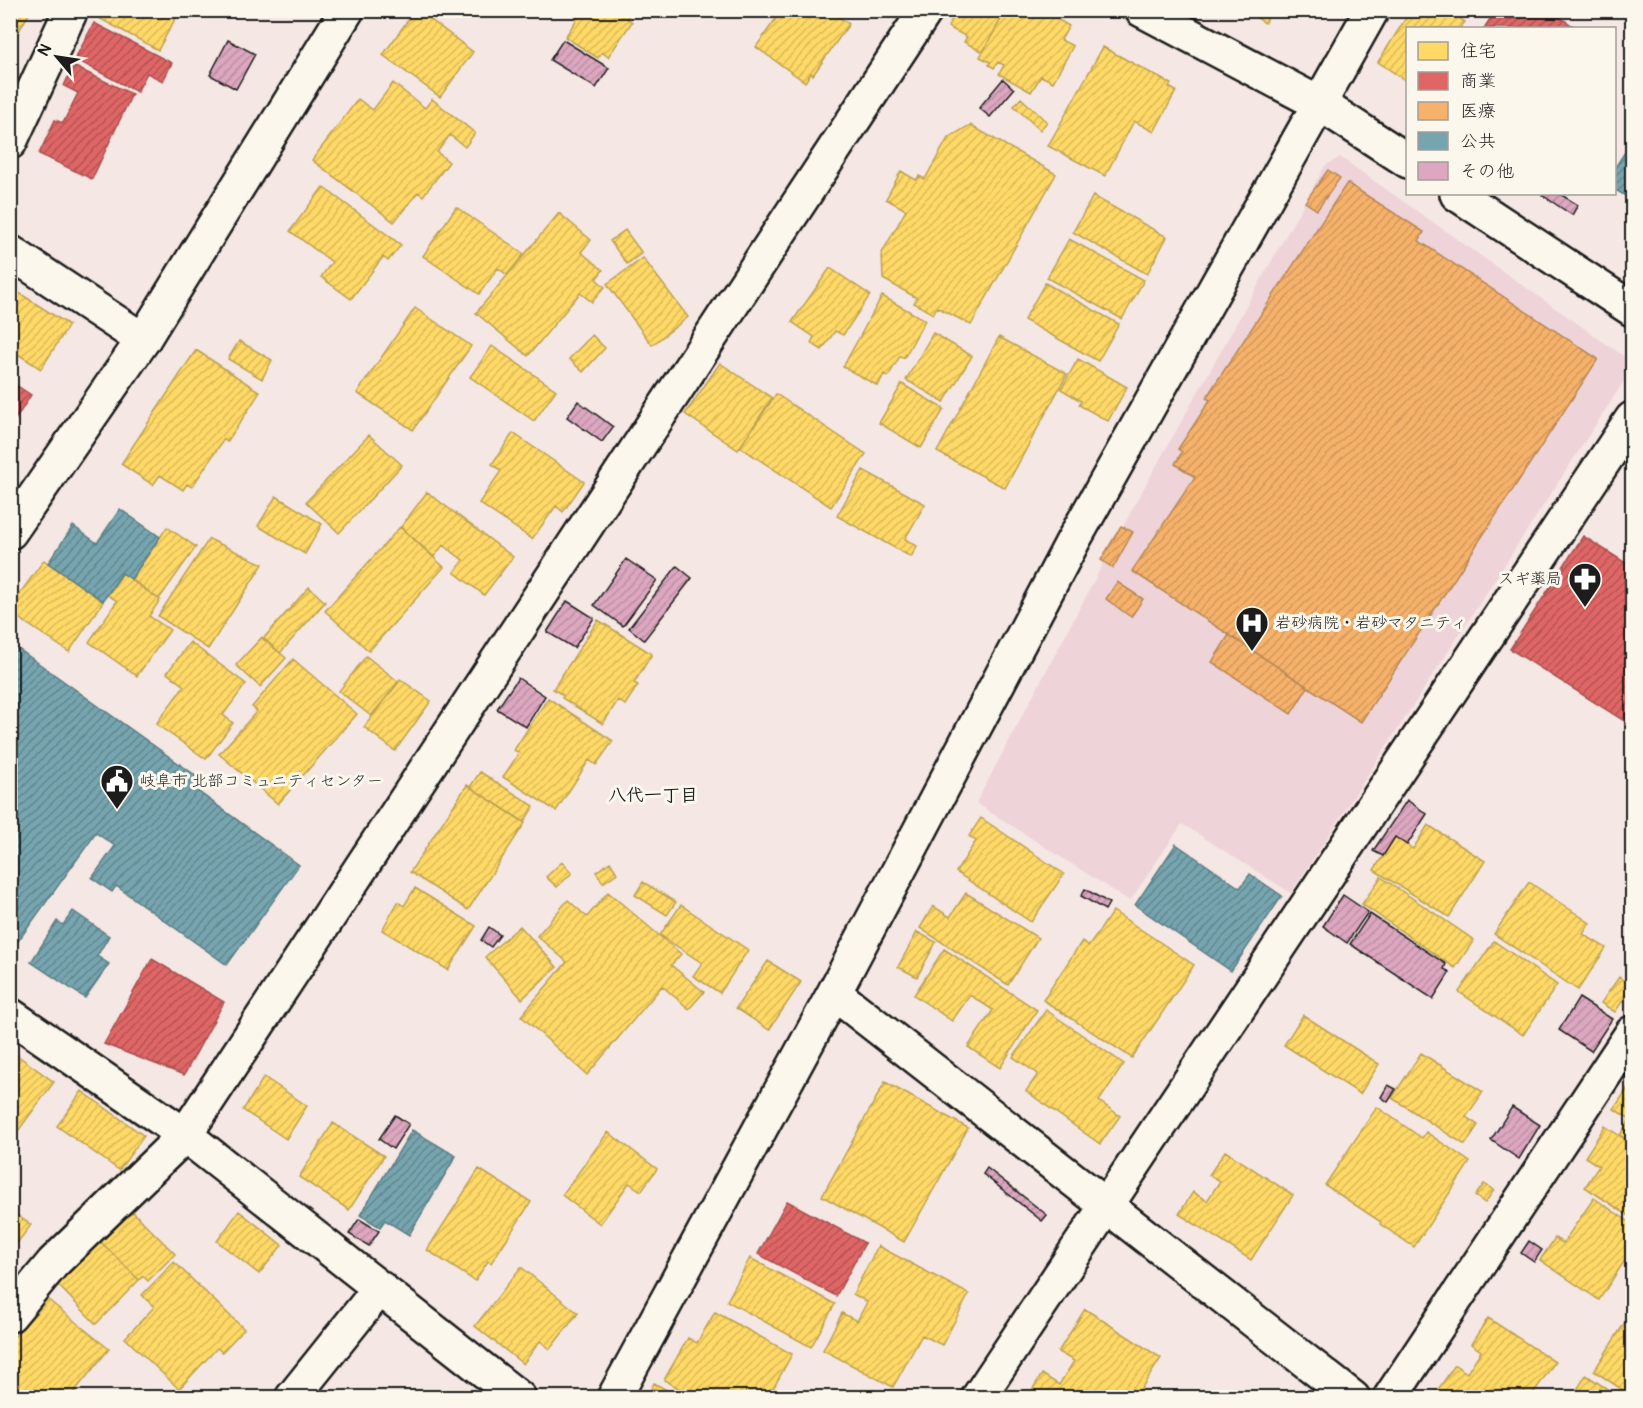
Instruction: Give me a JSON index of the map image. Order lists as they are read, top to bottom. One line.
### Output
{"districts":["八代一丁目"],"places":{"pharmacy":["スギ薬局"],"hospital":["岩砂病院・岩砂マタニティ"],"public building":["岐阜市 北部コミュニティセンター"]},"legend":["住宅","商業","医療","公共","その他"],"north":"top left"}
